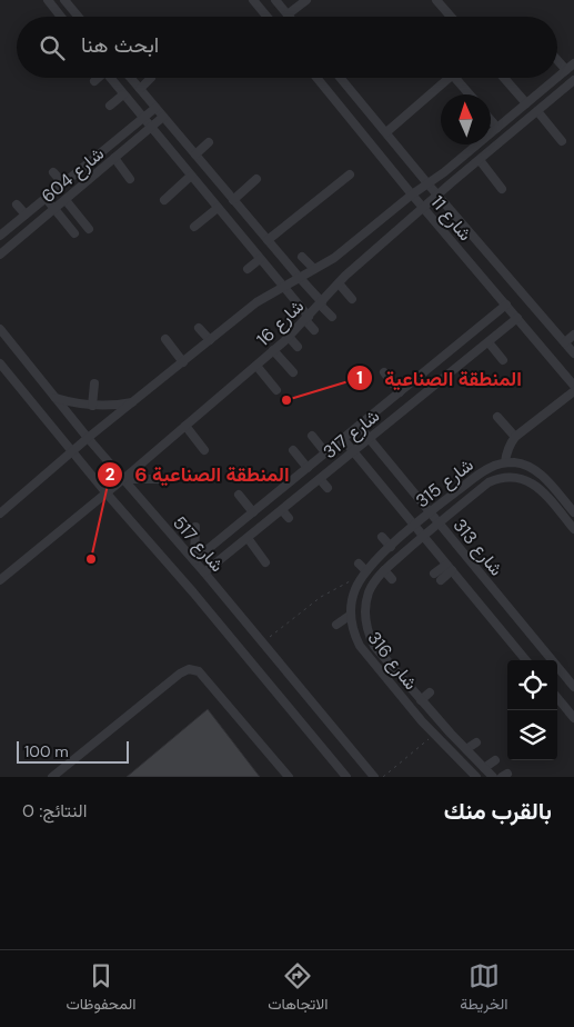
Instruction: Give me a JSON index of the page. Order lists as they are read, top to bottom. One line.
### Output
{"streets":{"street":["شارع 604","شارع 11","شارع 16","شارع 317","شارع 315","شارع 517","شارع 313","شارع 316"]},"crossings":[["شارع 11","شارع 16"],["شارع 11","شارع 317"],["شارع 16","شارع 517"],["شارع 317","شارع 517"],["شارع 317","شارع 313"],["شارع 315","شارع 313"],["شارع 315","شارع 316"],["شارع 313","شارع 316"]],"places":["المنطقة الصناعية","المنطقة الصناعية 6"],"scale_bar":"100 m","north":"top","page":{"search":"ابحث هنا","scale":"100 m","heading":["بالقرب منك","النتائج: 0"],"nav":["الخريطة","الاتجاهات","المحفوظات"]}}
